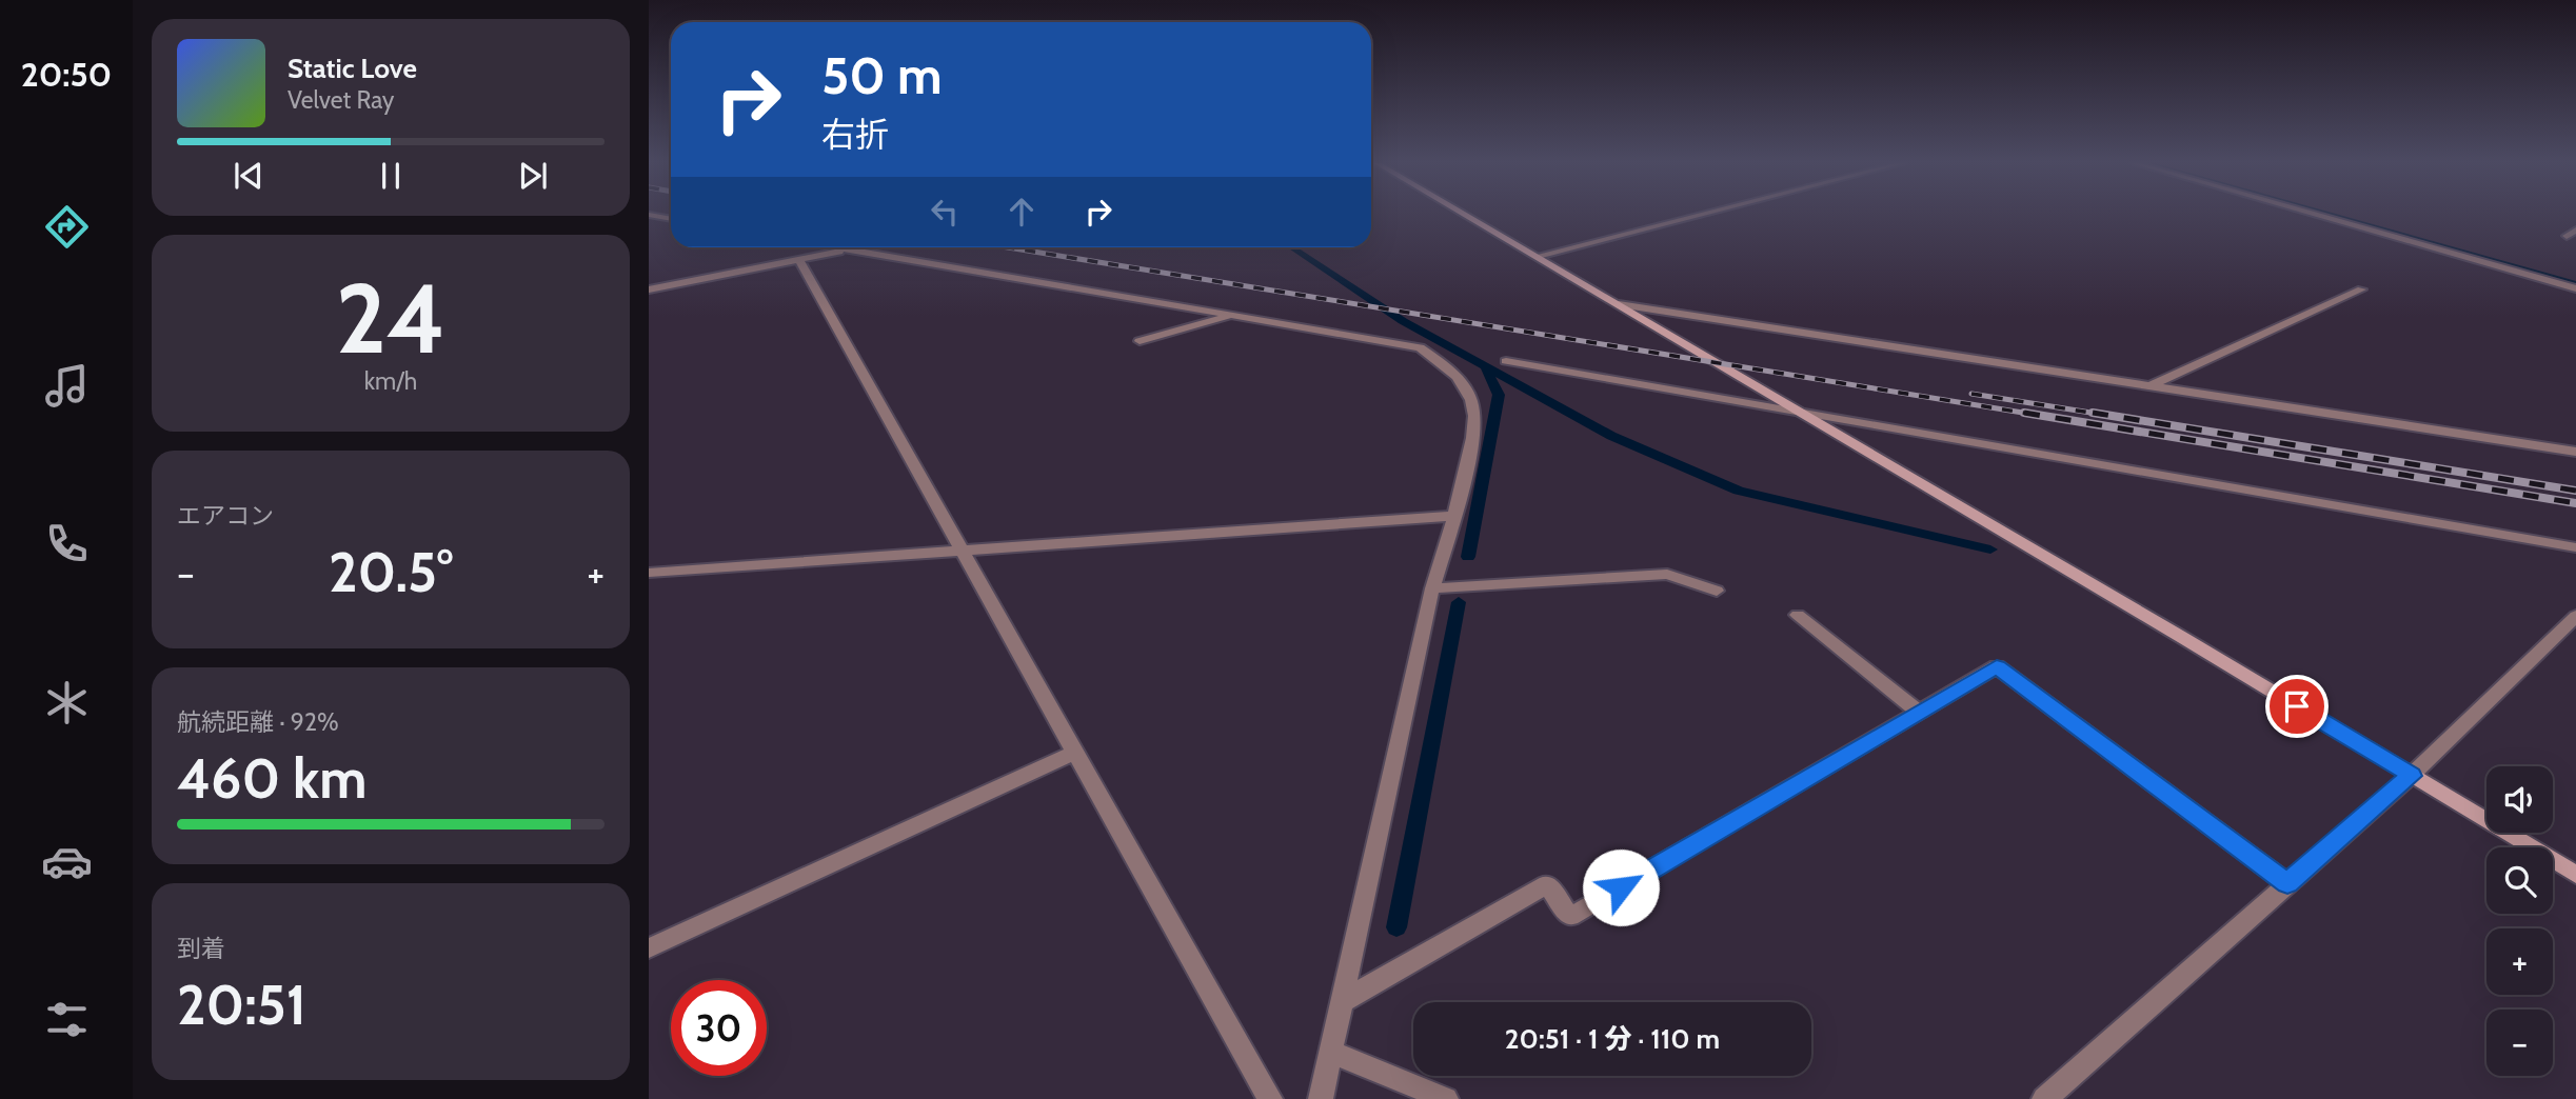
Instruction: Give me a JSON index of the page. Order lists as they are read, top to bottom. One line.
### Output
{"page":{"tabs":"20:50","turn":["50 m","右折"],"song":["Static Love","Velvet Ray"],"tile":[["24","km/h"],"エアコン",["航続距離 · 92%","460 km"],["到着","20:51"]],"heat":["−","20.5°","+"],"map_buttons":["+","−"],"limit":"30","trip":"20:51 · 1 分 · 110 m"}}
